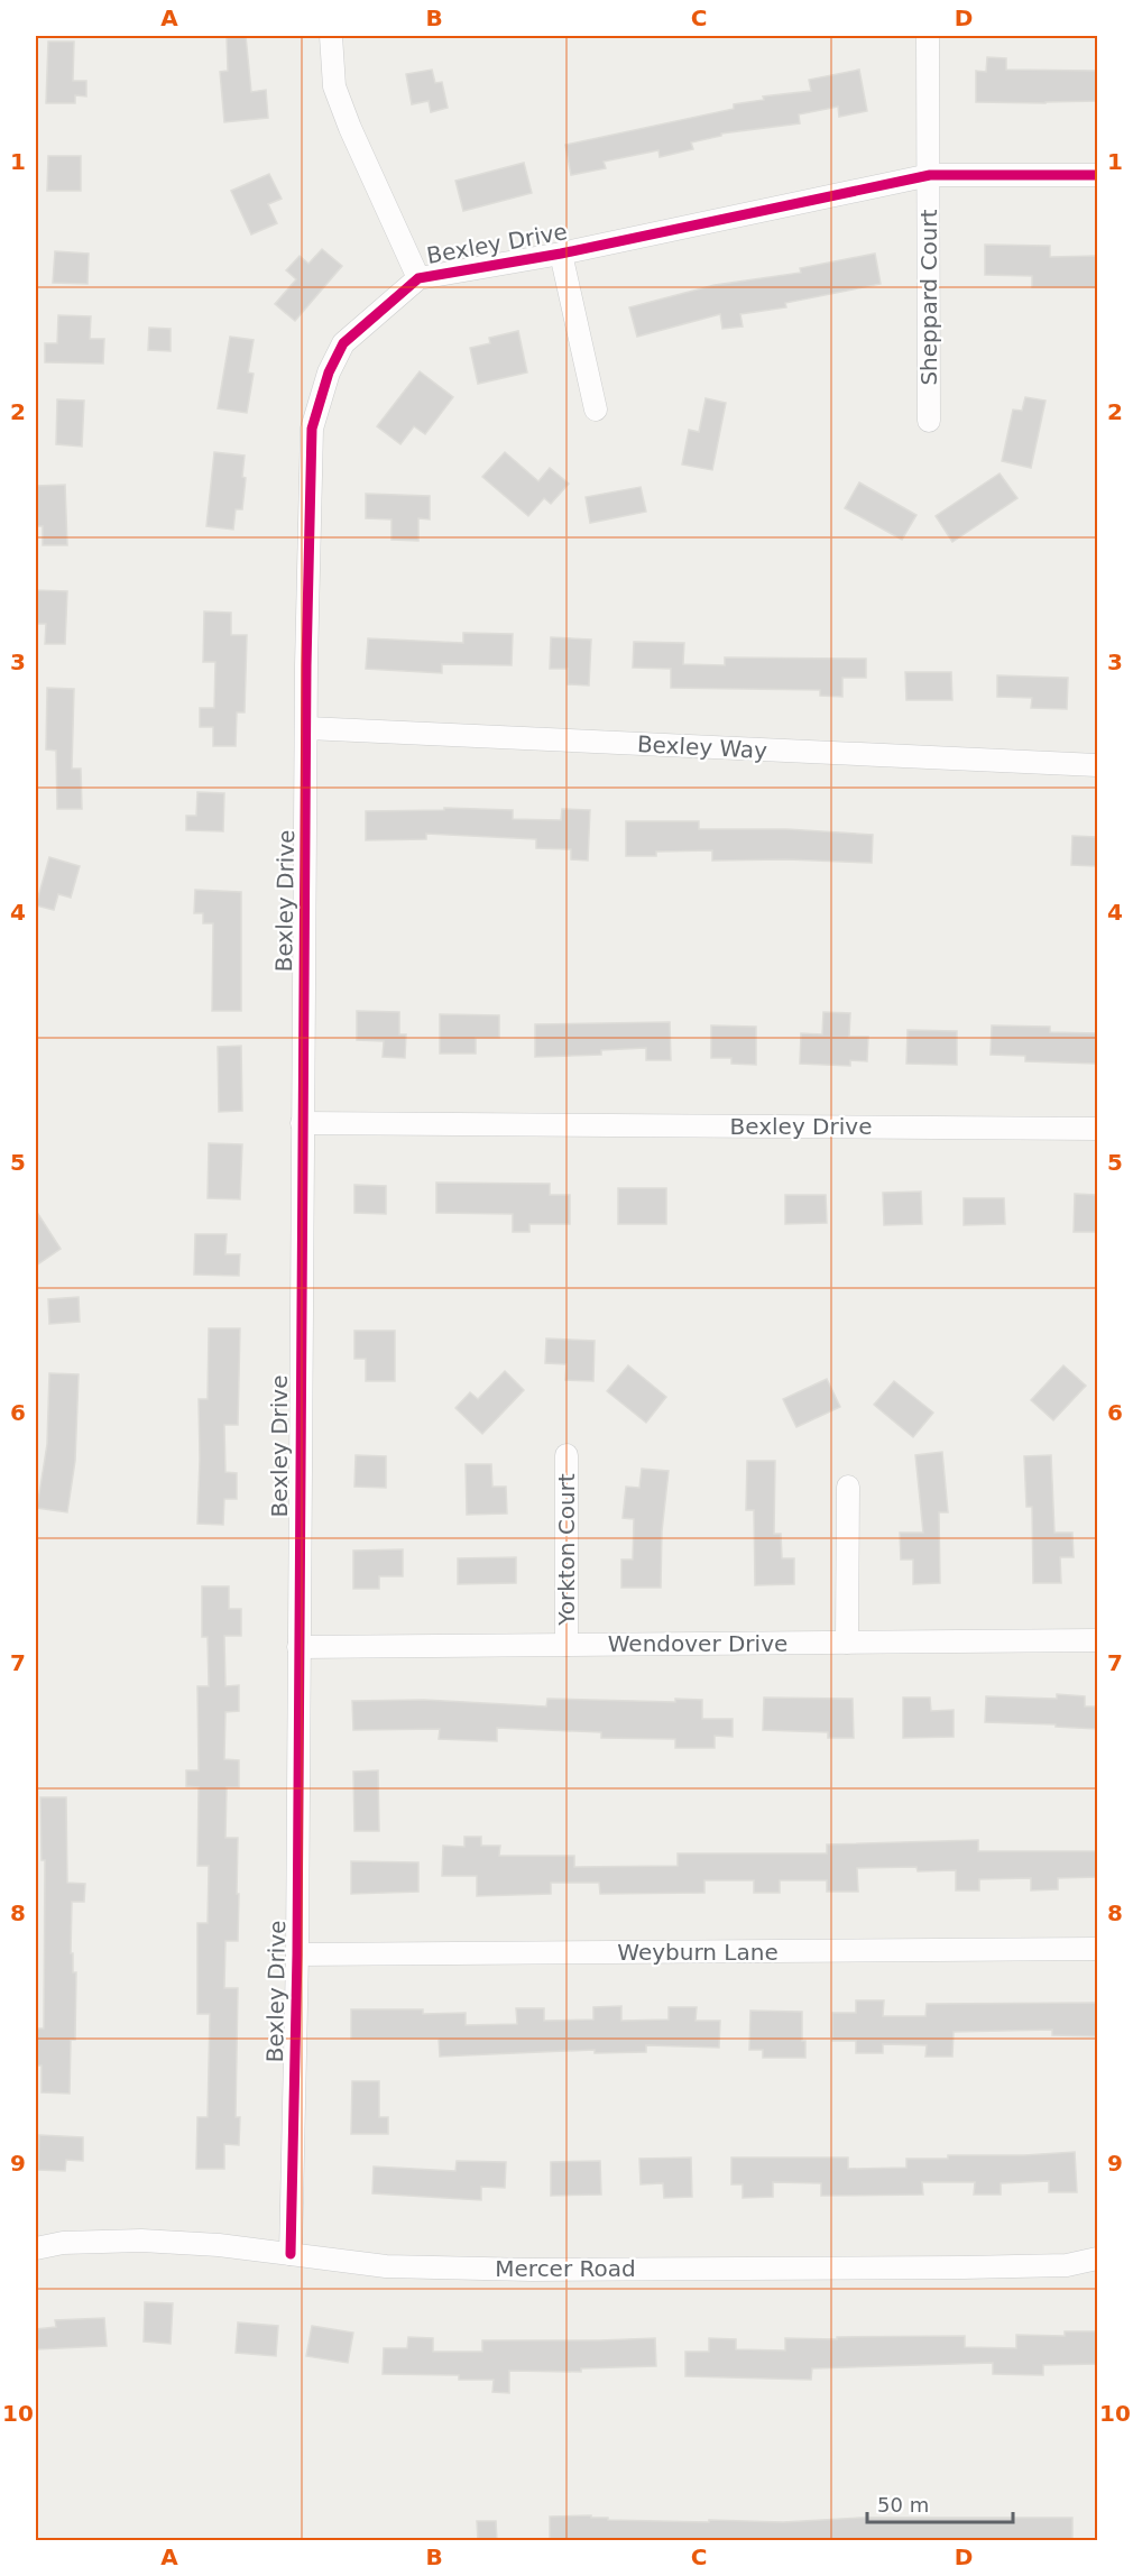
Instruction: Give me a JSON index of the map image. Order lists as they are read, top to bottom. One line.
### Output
{"streets":{"street":["Bexley Drive","Sheppard Court","Bexley Way","Yorkton Court","Wendover Drive","Weyburn Lane","Mercer Road"]},"crossings":[["Bexley Drive","Sheppard Court"],["Bexley Drive","Bexley Way"],["Bexley Drive","Wendover Drive"],["Bexley Drive","Weyburn Lane"],["Bexley Drive","Mercer Road"],["Yorkton Court","Wendover Drive"]],"scale_bar":"50 m","grid":{"columns":["A","B","C","D"],"rows":["1","2","3","4","5","6","7","8","9","10"]}}
